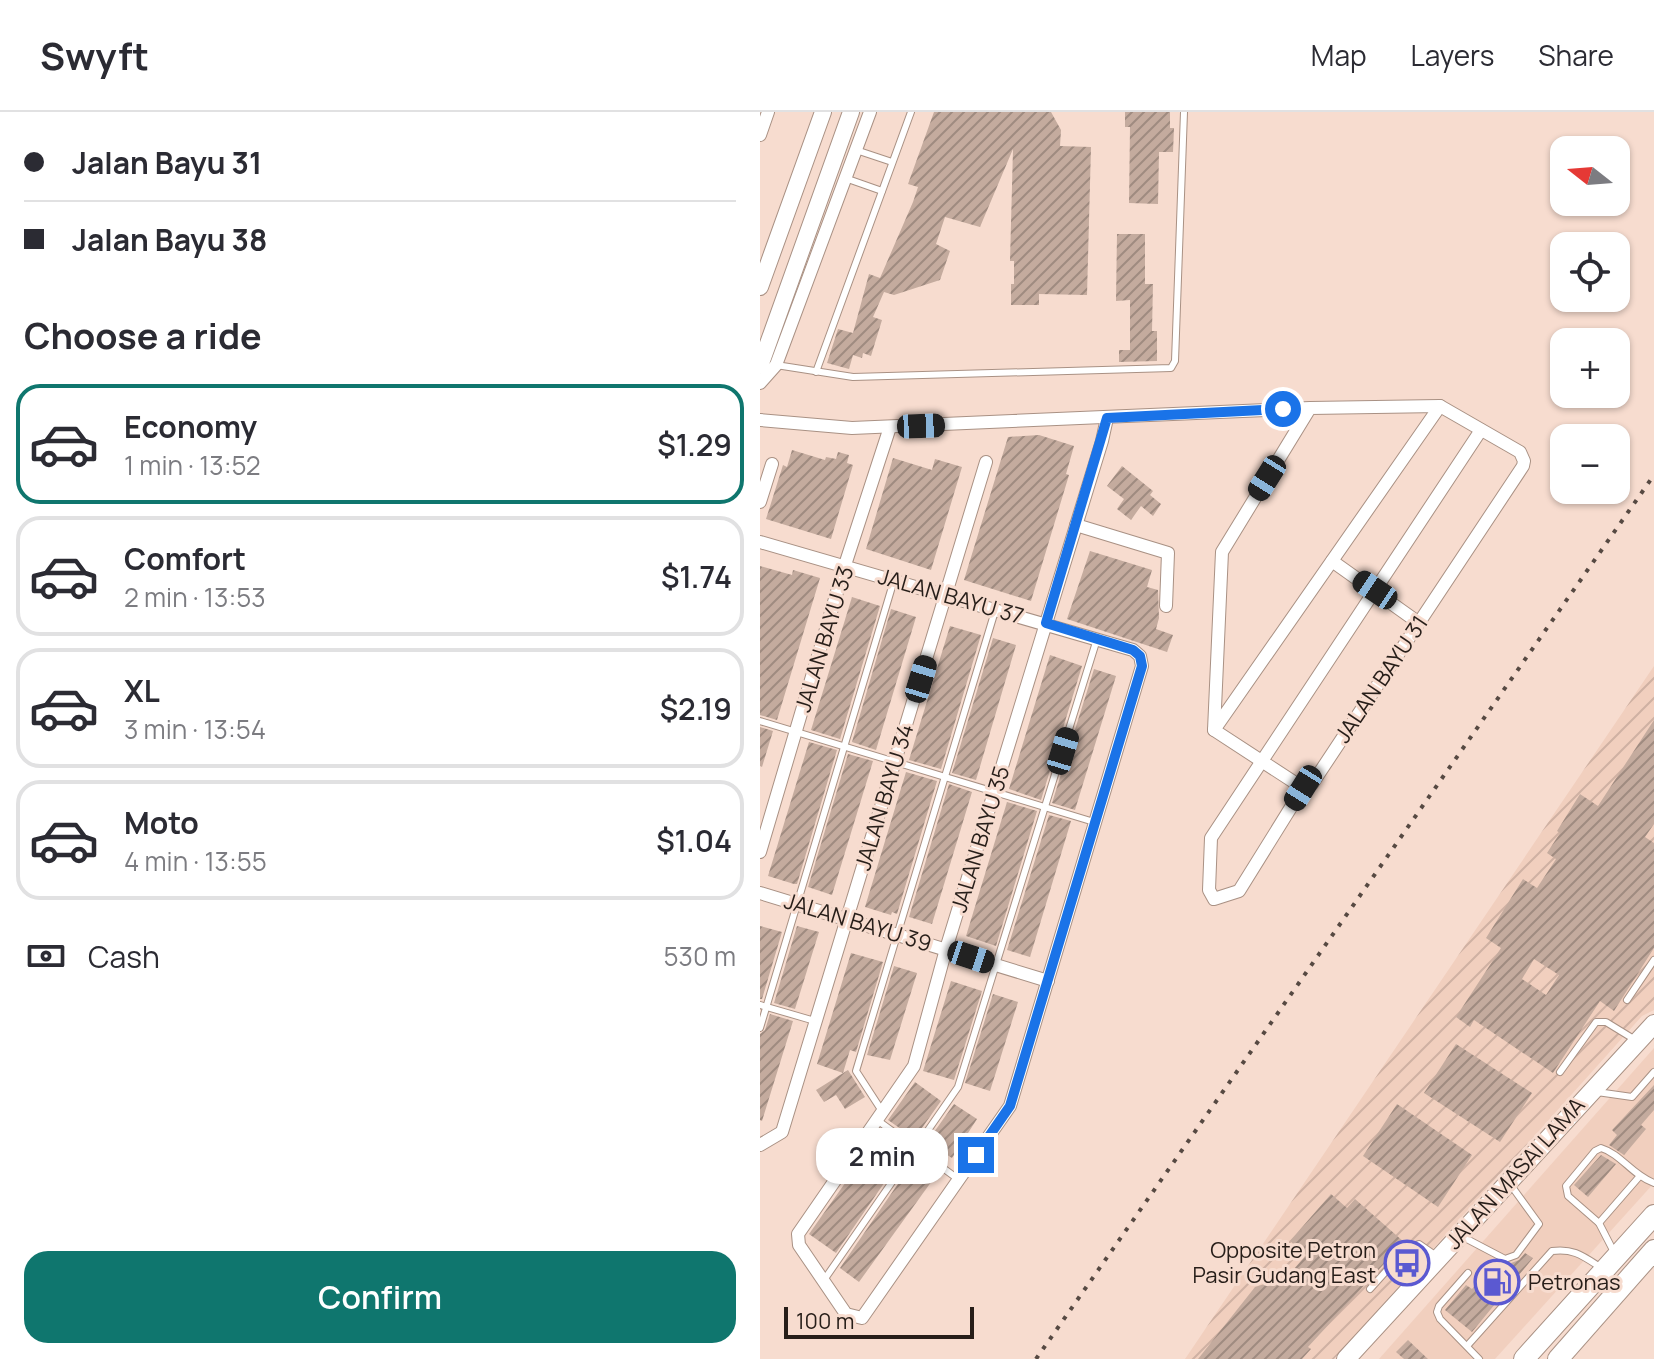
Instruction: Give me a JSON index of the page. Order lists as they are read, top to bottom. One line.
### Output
{"streets":{"main road":["JALAN MASAI LAMA"],"street":["JALAN BAYU 37","JALAN BAYU 33","JALAN BAYU 31","JALAN BAYU 34","JALAN BAYU 35","JALAN BAYU 39"]},"crossings":[["JALAN BAYU 37","JALAN BAYU 33"],["JALAN BAYU 37","JALAN BAYU 34"],["JALAN BAYU 37","JALAN BAYU 35"],["JALAN BAYU 34","JALAN BAYU 39"],["JALAN BAYU 35","JALAN BAYU 39"]],"places":{"bus stop":["Opposite Petron Pasir Gudang East"],"fuel station":["Petronas"]},"scale_bar":"100 m","north":"left","page":{"header":"Swyft","nav":["Map","Layers","Share"],"banner":["Jalan Bayu 31","Jalan Bayu 38"],"map_buttons":["+","−"],"heading":"Choose a ride","list":[{"name":"Economy","note":"1 min · 13:52","value":"$1.29"},{"name":"Comfort","note":"2 min · 13:53","value":"$1.74"},{"name":"XL","note":"3 min · 13:54","value":"$2.19"},{"name":"Moto","note":"4 min · 13:55","value":"$1.04"}],"pay":["Cash","530 m"],"bubble":"2 min","buttons":"Confirm","scale":"100 m"}}
